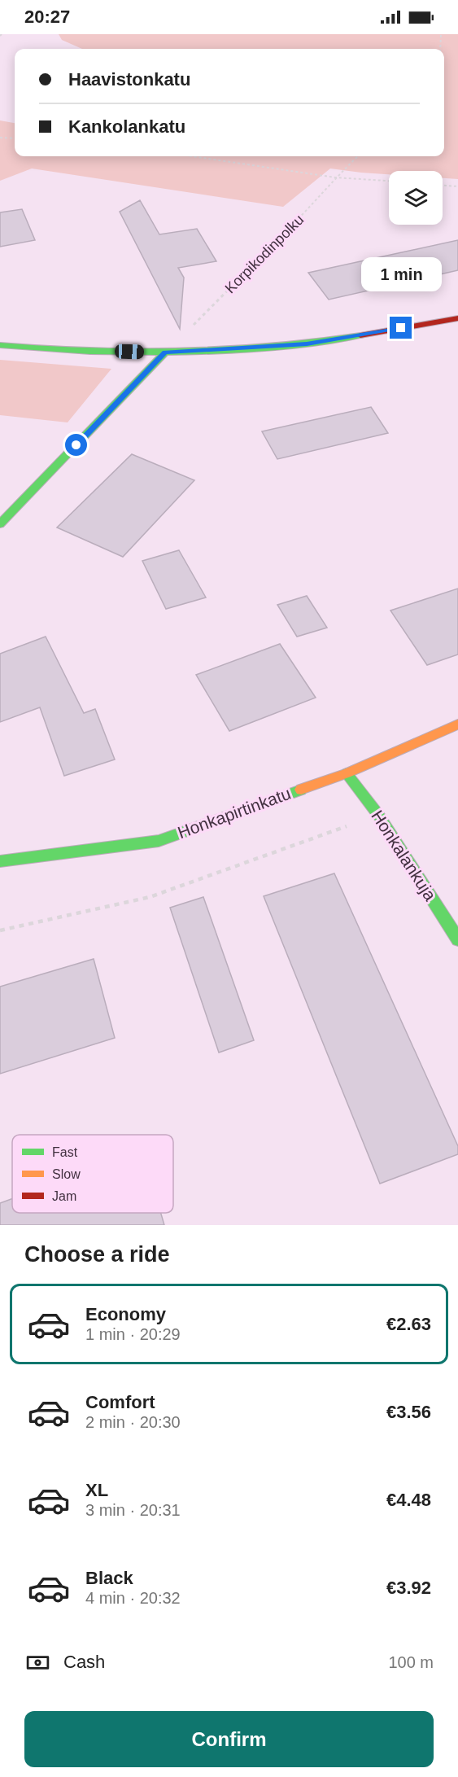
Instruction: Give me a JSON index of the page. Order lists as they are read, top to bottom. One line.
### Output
{"streets":{"street":["Honkapirtinkatu","Honkalankuja"],"path":["Korpikodinpolku"]},"crossings":[["Honkapirtinkatu","Honkalankuja"]],"legend":["Fast","Slow","Jam"],"page":{"status":"20:27","banner":["Haavistonkatu","Kankolankatu"],"bubble":"1 min","heading":"Choose a ride","list":[{"name":"Economy","note":"1 min · 20:29","value":"€2.63"},{"name":"Comfort","note":"2 min · 20:30","value":"€3.56"},{"name":"XL","note":"3 min · 20:31","value":"€4.48"},{"name":"Black","note":"4 min · 20:32","value":"€3.92"}],"pay":["Cash","100 m"],"buttons":"Confirm"}}
